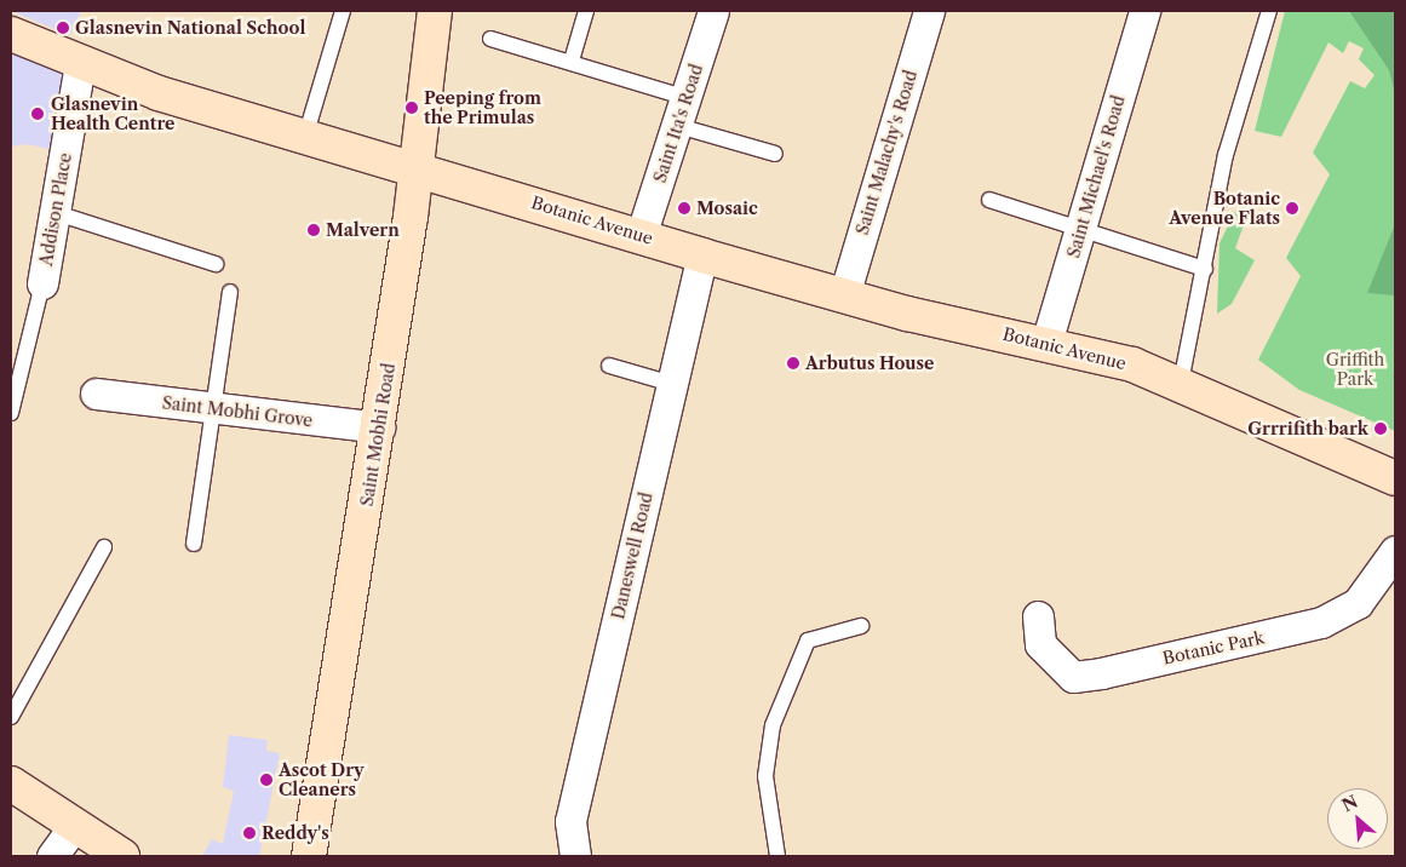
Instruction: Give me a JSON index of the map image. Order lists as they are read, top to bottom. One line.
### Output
{"streets":{"street":["Saint Ita's Road","Saint Malachy's Road","Saint Michael's Road","Addison Place","Botanic Avenue","Saint Mobhi Grove","Saint Mobhi Road","Daneswell Road","Botanic Park"]},"crossings":[["Saint Ita's Road","Botanic Avenue"],["Saint Malachy's Road","Botanic Avenue"],["Saint Michael's Road","Botanic Avenue"],["Addison Place","Botanic Avenue"],["Botanic Avenue","Saint Mobhi Road"],["Botanic Avenue","Daneswell Road"],["Saint Mobhi Grove","Saint Mobhi Road"]],"parks":["Griffith Park"],"places":["Glasnevin National School","Peeping from the Primulas","Glasnevin Health Centre","Mosaic","Botanic Avenue Flats","Malvern","Arbutus House","Grrrifith bark","Ascot Dry Cleaners","Reddy's"],"north":"top left"}
